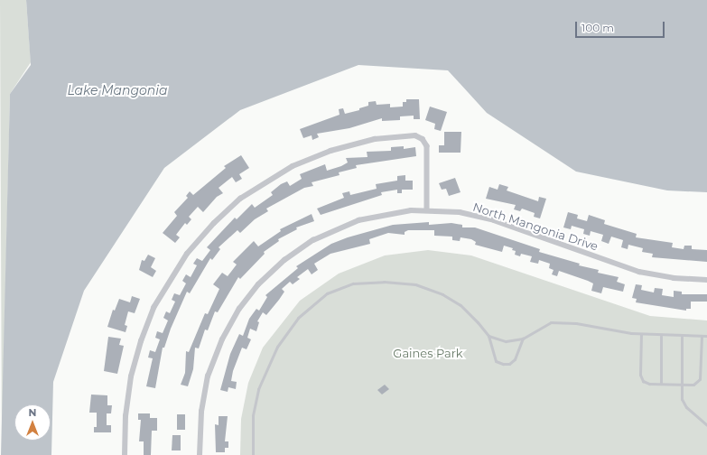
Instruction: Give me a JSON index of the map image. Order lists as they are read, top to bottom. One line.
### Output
{"streets":{"street":["North Mangonia Drive"]},"water":["Lake Mangonia"],"parks":["Gaines Park"],"scale_bar":"100 m","north":"top"}
